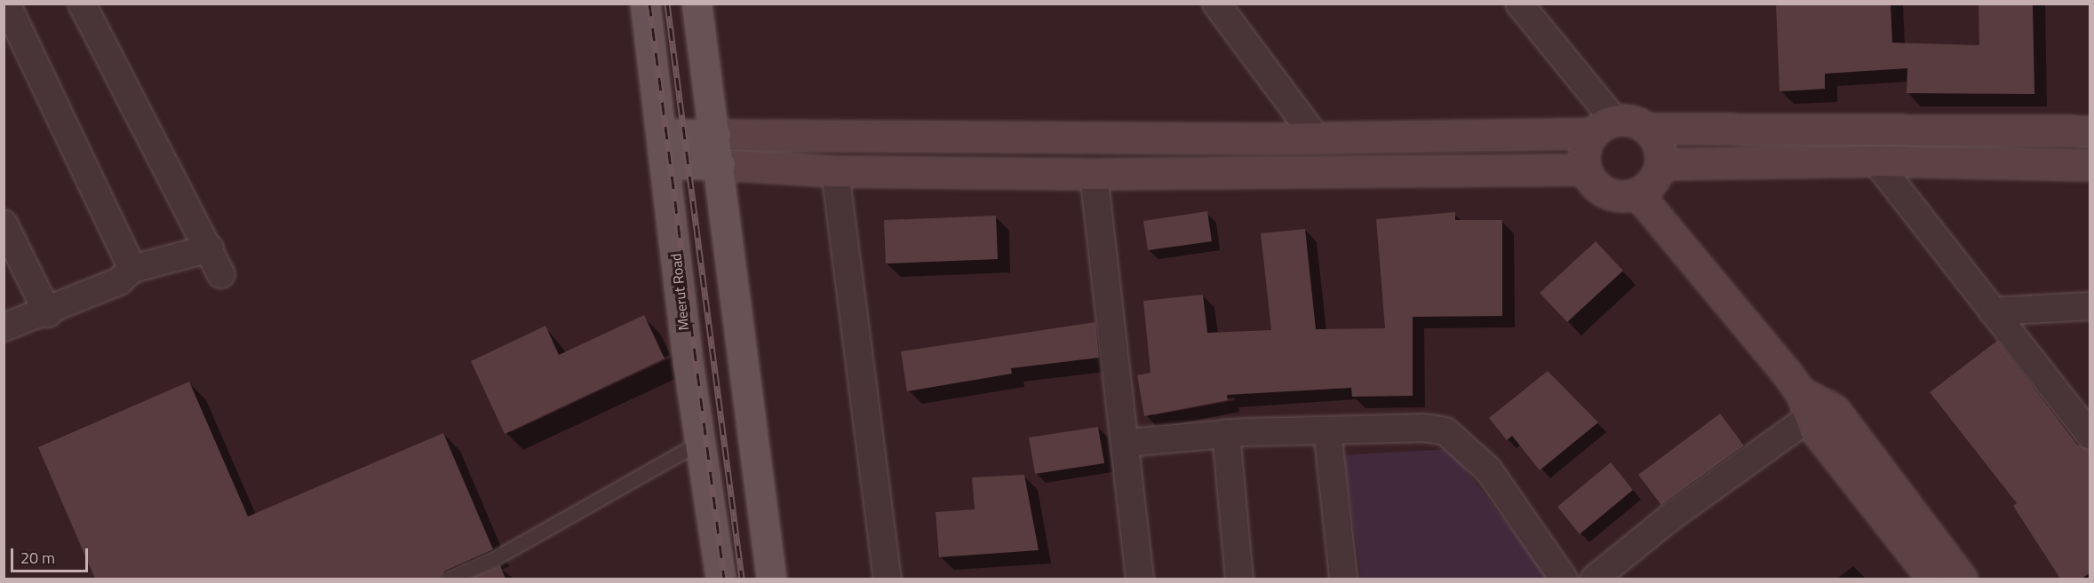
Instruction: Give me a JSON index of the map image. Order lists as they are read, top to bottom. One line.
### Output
{"streets":{"main road":["Meerut Road"]},"scale_bar":"20 m"}
